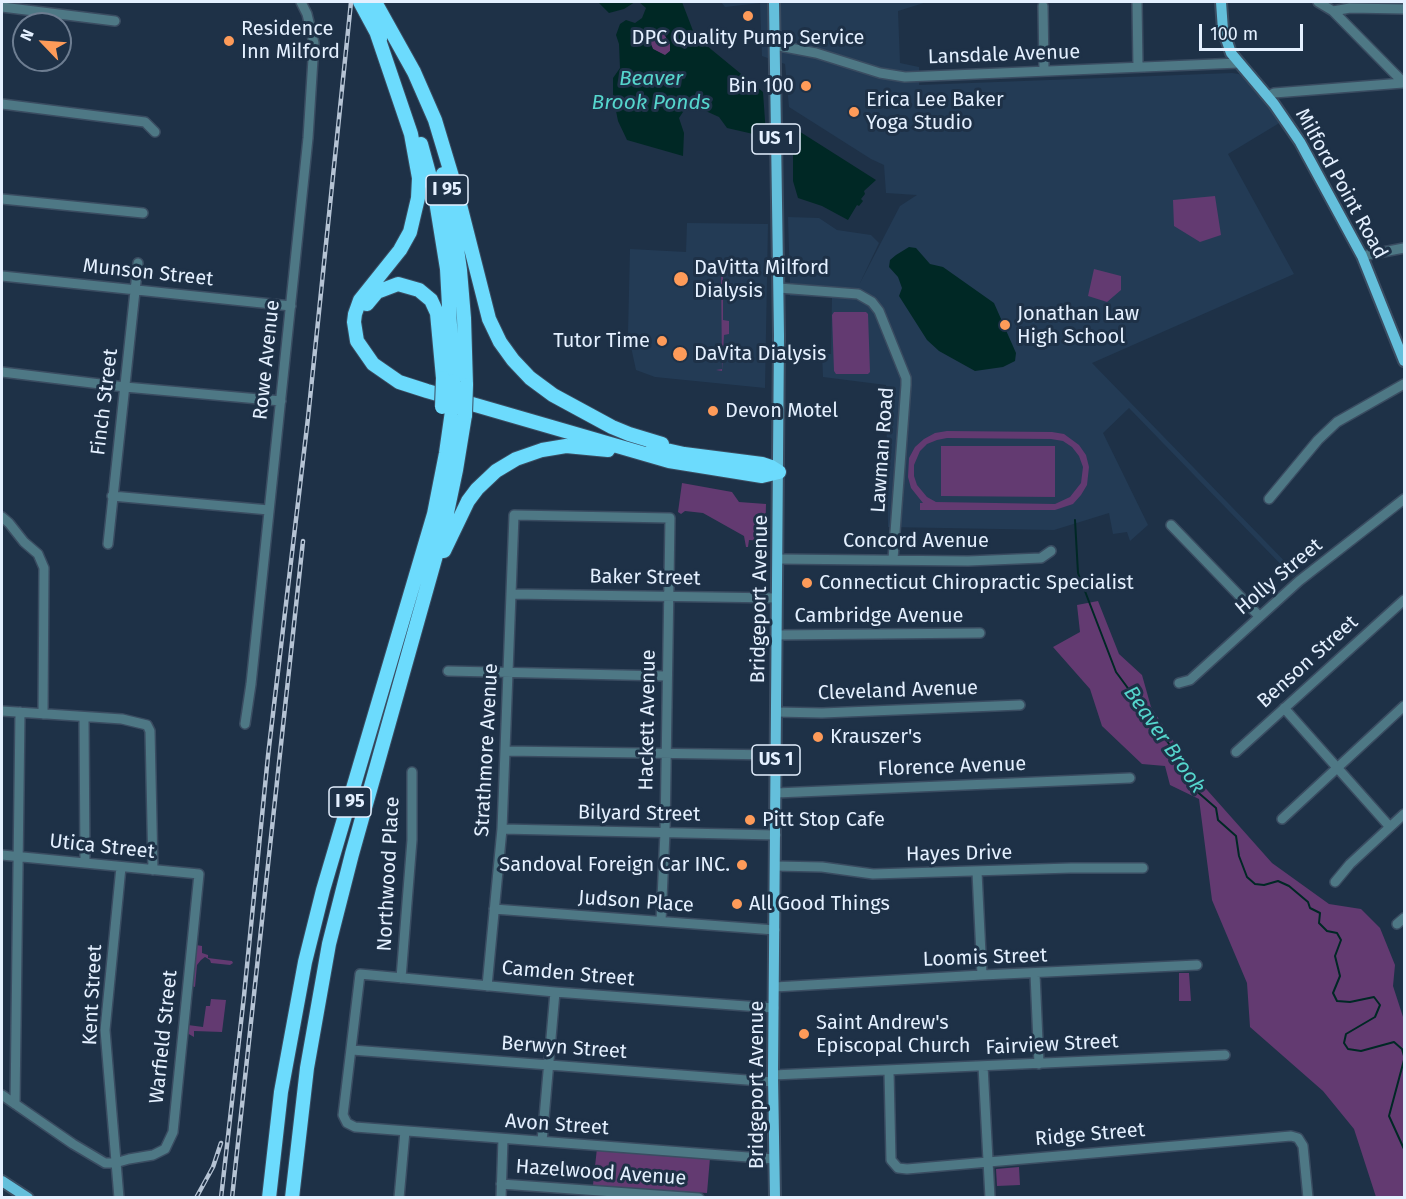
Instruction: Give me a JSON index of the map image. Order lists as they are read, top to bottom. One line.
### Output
{"streets":{"highway":["I 95"],"main road":["US 1","Milford Point Road","Bridgeport Avenue"],"street":["Lansdale Avenue","Munson Street","Rowe Avenue","Finch Street","Lawman Road","Concord Avenue","Holly Street","Baker Street","Cambridge Avenue","Benson Street","Cleveland Avenue","Hackett Avenue","Strathmore Avenue","Florence Avenue","Bilyard Street","Utica Street","Hayes Drive","Northwood Place","Judson Place","Loomis Street","Camden Street","Kent Street","Warfield Street","Fairview Street","Berwyn Street","Avon Street","Ridge Street","Hazelwood Avenue"]},"crossings":[["Lansdale Avenue","Milford Point Road"],["Lansdale Avenue","Bridgeport Avenue"],["Munson Street","Rowe Avenue"],["Munson Street","Finch Street"],["Lawman Road","Concord Avenue"],["Lawman Road","Bridgeport Avenue"],["Concord Avenue","Bridgeport Avenue"],["Baker Street","Bridgeport Avenue"],["Baker Street","Hackett Avenue"],["Baker Street","Strathmore Avenue"],["Bridgeport Avenue","Cambridge Avenue"],["Bridgeport Avenue","Cleveland Avenue"],["Bridgeport Avenue","Florence Avenue"],["Bridgeport Avenue","Bilyard Street"],["Bridgeport Avenue","Hayes Drive"],["Bridgeport Avenue","Judson Place"],["Bridgeport Avenue","Loomis Street"],["Bridgeport Avenue","Camden Street"],["Bridgeport Avenue","Fairview Street"],["Bridgeport Avenue","Berwyn Street"],["Bridgeport Avenue","Avon Street"],["Hackett Avenue","Strathmore Avenue"],["Hackett Avenue","Bilyard Street"],["Hackett Avenue","Judson Place"],["Strathmore Avenue","Bilyard Street"],["Strathmore Avenue","Judson Place"],["Strathmore Avenue","Camden Street"],["Utica Street","Kent Street"],["Utica Street","Warfield Street"],["Northwood Place","Camden Street"],["Camden Street","Berwyn Street"],["Camden Street","Avon Street"],["Kent Street","Warfield Street"],["Fairview Street","Berwyn Street"],["Fairview Street","Ridge Street"],["Berwyn Street","Avon Street"]],"water":["Beaver Brook Ponds","Beaver Brook"],"places":["DPC Quality Pump Service","Residence Inn Milford","Bin 100","Erica Lee Baker Yoga Studio","DaVitta Milford Dialysis","Jonathan Law High School","Tutor Time","DaVita Dialysis","Devon Motel","Connecticut Chiropractic Specialist","Krauszer's","Pitt Stop Cafe","Sandoval Foreign Car INC.","All Good Things","Saint Andrew's Episcopal Church"],"scale_bar":"100 m","north":"top left"}
